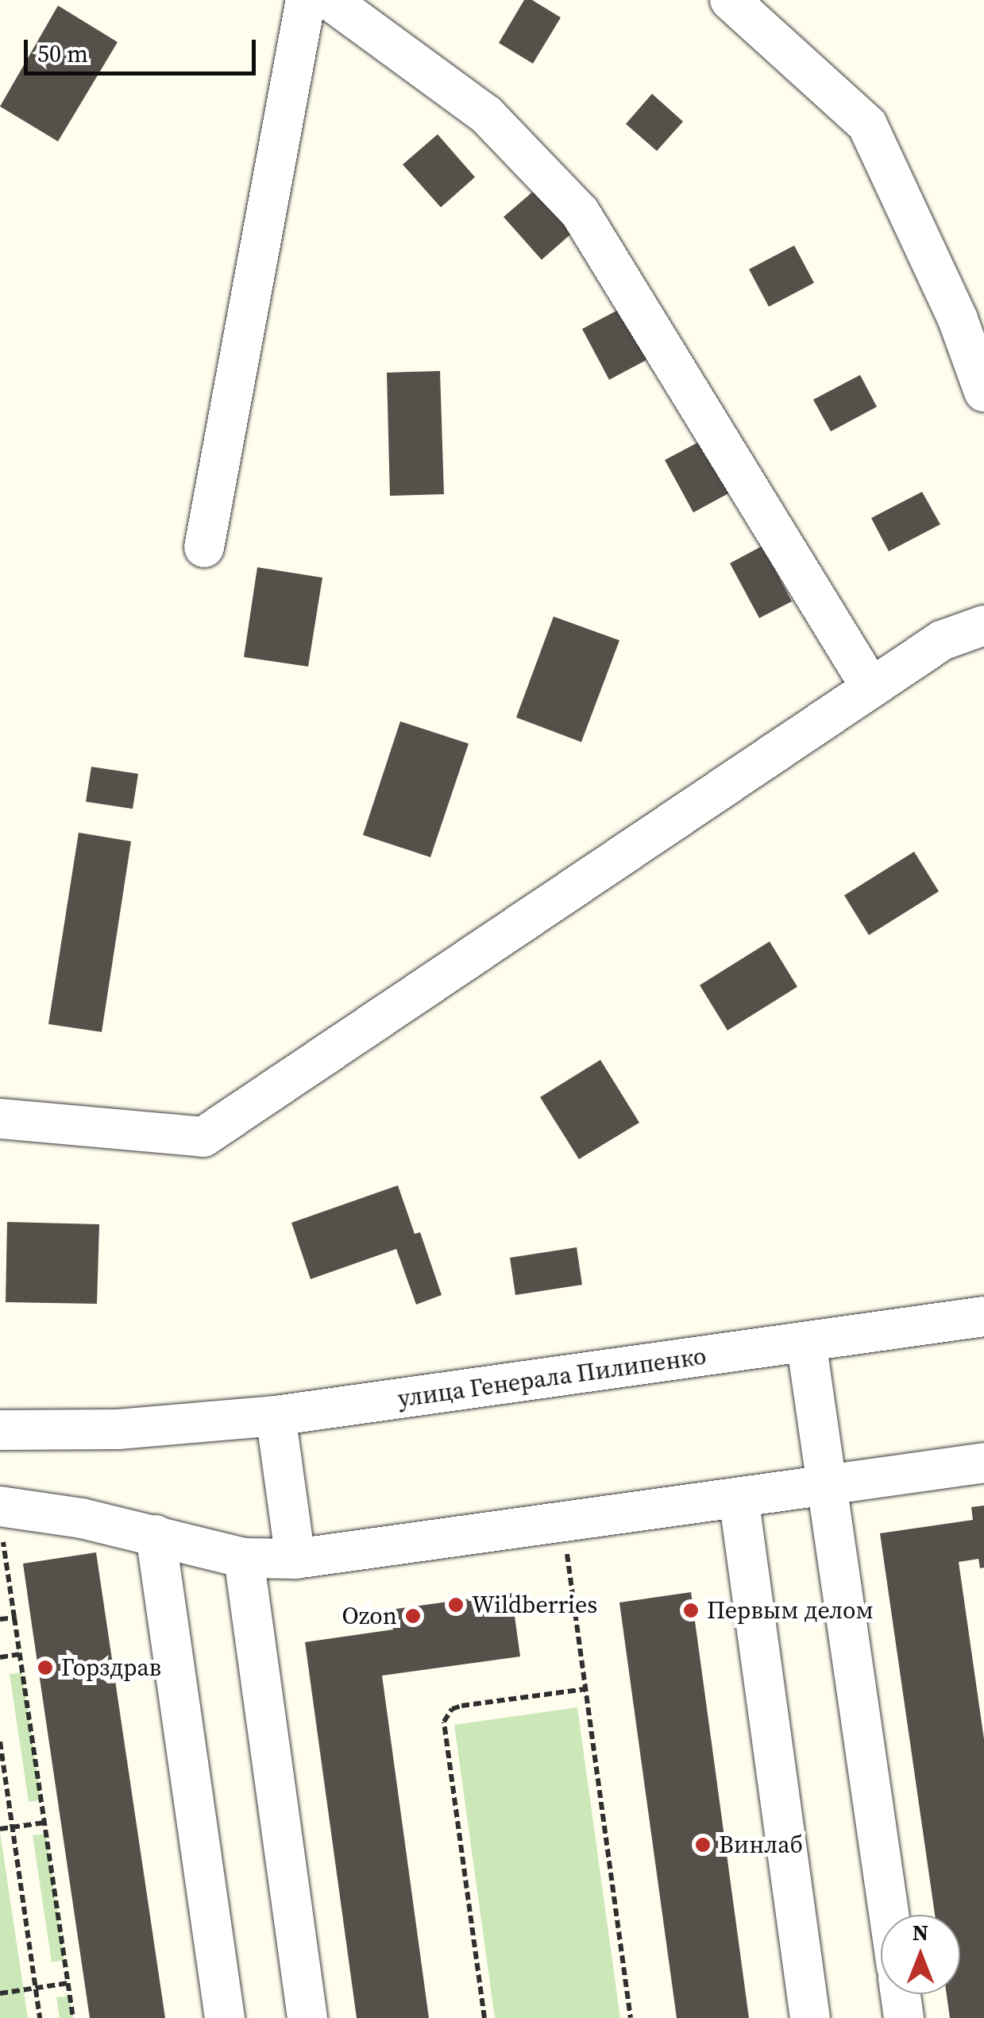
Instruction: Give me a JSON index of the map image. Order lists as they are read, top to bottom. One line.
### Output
{"streets":{"street":["улица Генерала Пилипенко"]},"places":["Wildberries","Первым делом","Ozon","Горздрав","Винлаб"],"scale_bar":"50 m","north":"top"}
